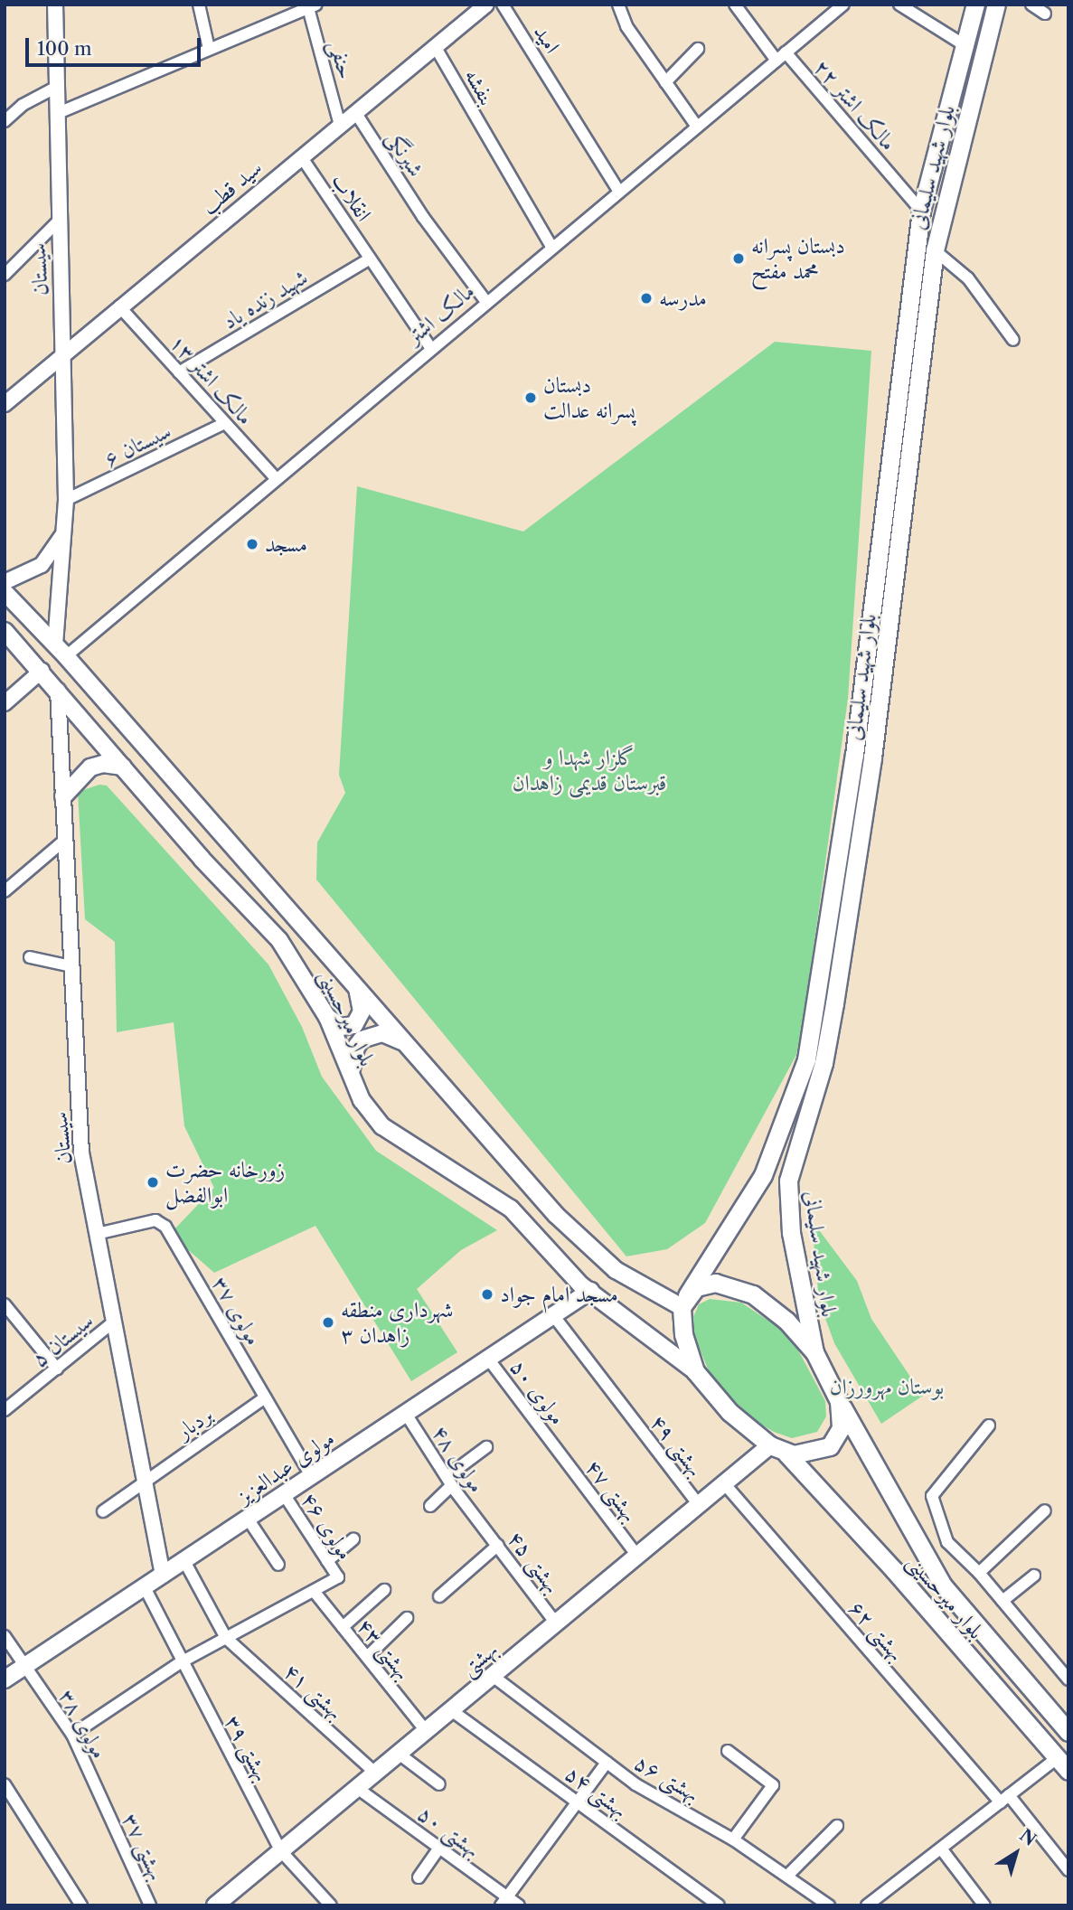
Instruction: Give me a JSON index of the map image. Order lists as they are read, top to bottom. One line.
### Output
{"streets":{"main road":["بلوار شهید سلیمانی","بلوار میرحسینی","مولوی عبدالعزیز","بهشتی"],"street":["امید","حنفی","بنفشه","مالک اشتر ۲۲","شیرنگی","سید قطب","انقلاب","سیستان","شهید زنده یاد","مالک اشتر","مالک اشتر ۱۳","سیستان ۶","مولوی ۳۷","سیستان ۵","مولوی ۵۰","بردبار","بهشتی ۴۹","مولوی ۴۸","بهشتی ۴۷","مولوی ۴۶","بهشتی ۴۵","بهشتی ۶۲","بهشتی ۴۳","بهشتی ۴۱","مولوی ۳۸","بهشتی ۳۹","بهشتی ۵۶","بهشتی ۵۴","بهشتی ۵۰","بهشتی ۳۷"]},"crossings":[["امید","مالک اشتر"],["حنفی","سید قطب"],["بنفشه","سید قطب"],["بنفشه","مالک اشتر"],["مالک اشتر ۲۲","بلوار شهید سلیمانی"],["مالک اشتر ۲۲","مالک اشتر"],["شیرنگی","سید قطب"],["شیرنگی","مالک اشتر"],["بلوار شهید سلیمانی","بلوار میرحسینی"],["سید قطب","انقلاب"],["سید قطب","سیستان"],["سید قطب","مالک اشتر ۱۳"],["انقلاب","شهید زنده یاد"],["انقلاب","مالک اشتر"],["سیستان","مالک اشتر"],["سیستان","سیستان ۶"],["سیستان","بلوار میرحسینی"],["سیستان","مولوی ۳۷"],["سیستان","سیستان ۵"],["سیستان","بردبار"],["سیستان","مولوی عبدالعزیز"],["شهید زنده یاد","مالک اشتر ۱۳"],["مالک اشتر","مالک اشتر ۱۳"],["مالک اشتر","بلوار میرحسینی"],["مالک اشتر ۱۳","سیستان ۶"],["بلوار میرحسینی","مولوی عبدالعزیز"],["بلوار میرحسینی","بهشتی"],["مولوی ۳۷","بردبار"],["مولوی ۳۷","مولوی عبدالعزیز"],["مولوی ۵۰","مولوی عبدالعزیز"],["مولوی ۵۰","بهشتی ۴۷"],["بهشتی ۴۹","مولوی عبدالعزیز"],["بهشتی ۴۹","بهشتی"],["مولوی ۴۸","مولوی عبدالعزیز"],["مولوی ۴۸","بهشتی ۴۵"],["مولوی عبدالعزیز","مولوی ۴۶"],["مولوی عبدالعزیز","بهشتی ۴۱"],["مولوی عبدالعزیز","مولوی ۳۸"],["مولوی عبدالعزیز","بهشتی ۳۹"],["بهشتی ۴۷","بهشتی"],["مولوی ۴۶","بهشتی ۴۳"],["بهشتی ۴۵","بهشتی"],["بهشتی ۶۲","بهشتی"],["بهشتی ۴۳","بهشتی"],["بهشتی","بهشتی ۴۱"],["بهشتی","بهشتی ۳۹"],["بهشتی","بهشتی ۵۶"],["بهشتی","بهشتی ۵۴"],["بهشتی","بهشتی ۵۰"],["مولوی ۳۸","بهشتی ۳۷"]],"parks":["گلزار شهدا و قبرستان قدیمی زاهدان","بوستان مهرورزان"],"places":["دبستان پسرانه محمد مفتح","مدرسه","دبستان پسرانه عدالت","مسجد","زورخانه حضرت ابوالفضل","مسجد امام جواد","شهرداری منطقه ۳ زاهدان"],"scale_bar":"100 m","north":"top right"}
